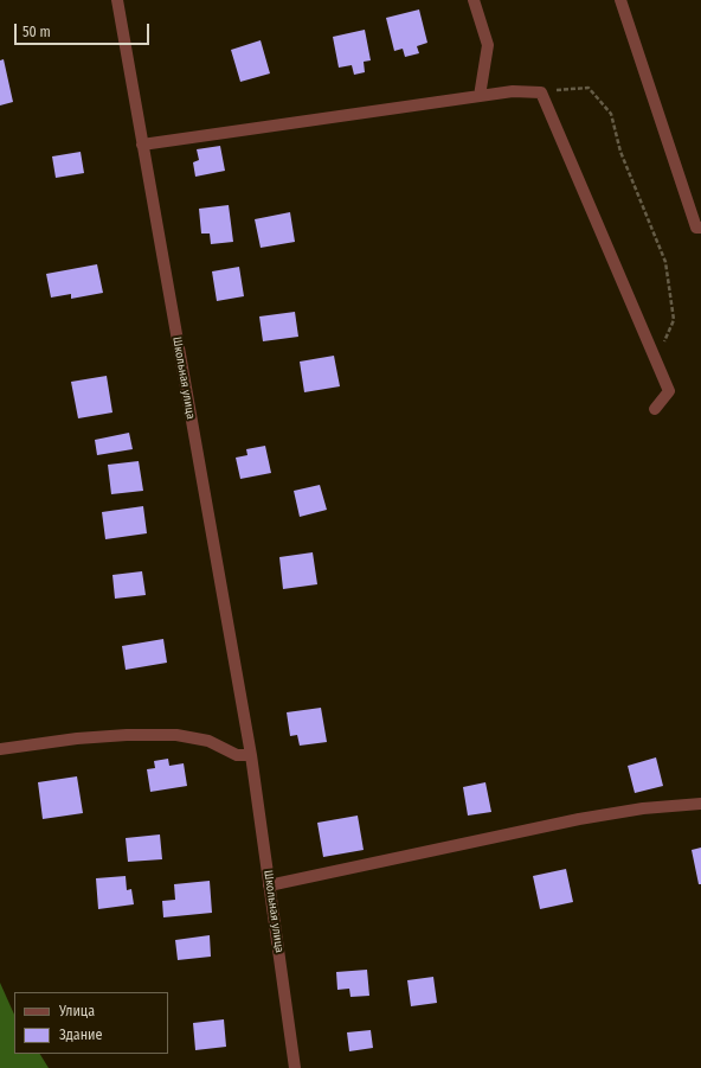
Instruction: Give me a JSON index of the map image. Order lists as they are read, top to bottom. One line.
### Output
{"streets":{"street":["Школьная улица"]},"legend":["Улица","Здание"],"scale_bar":"50 m"}
